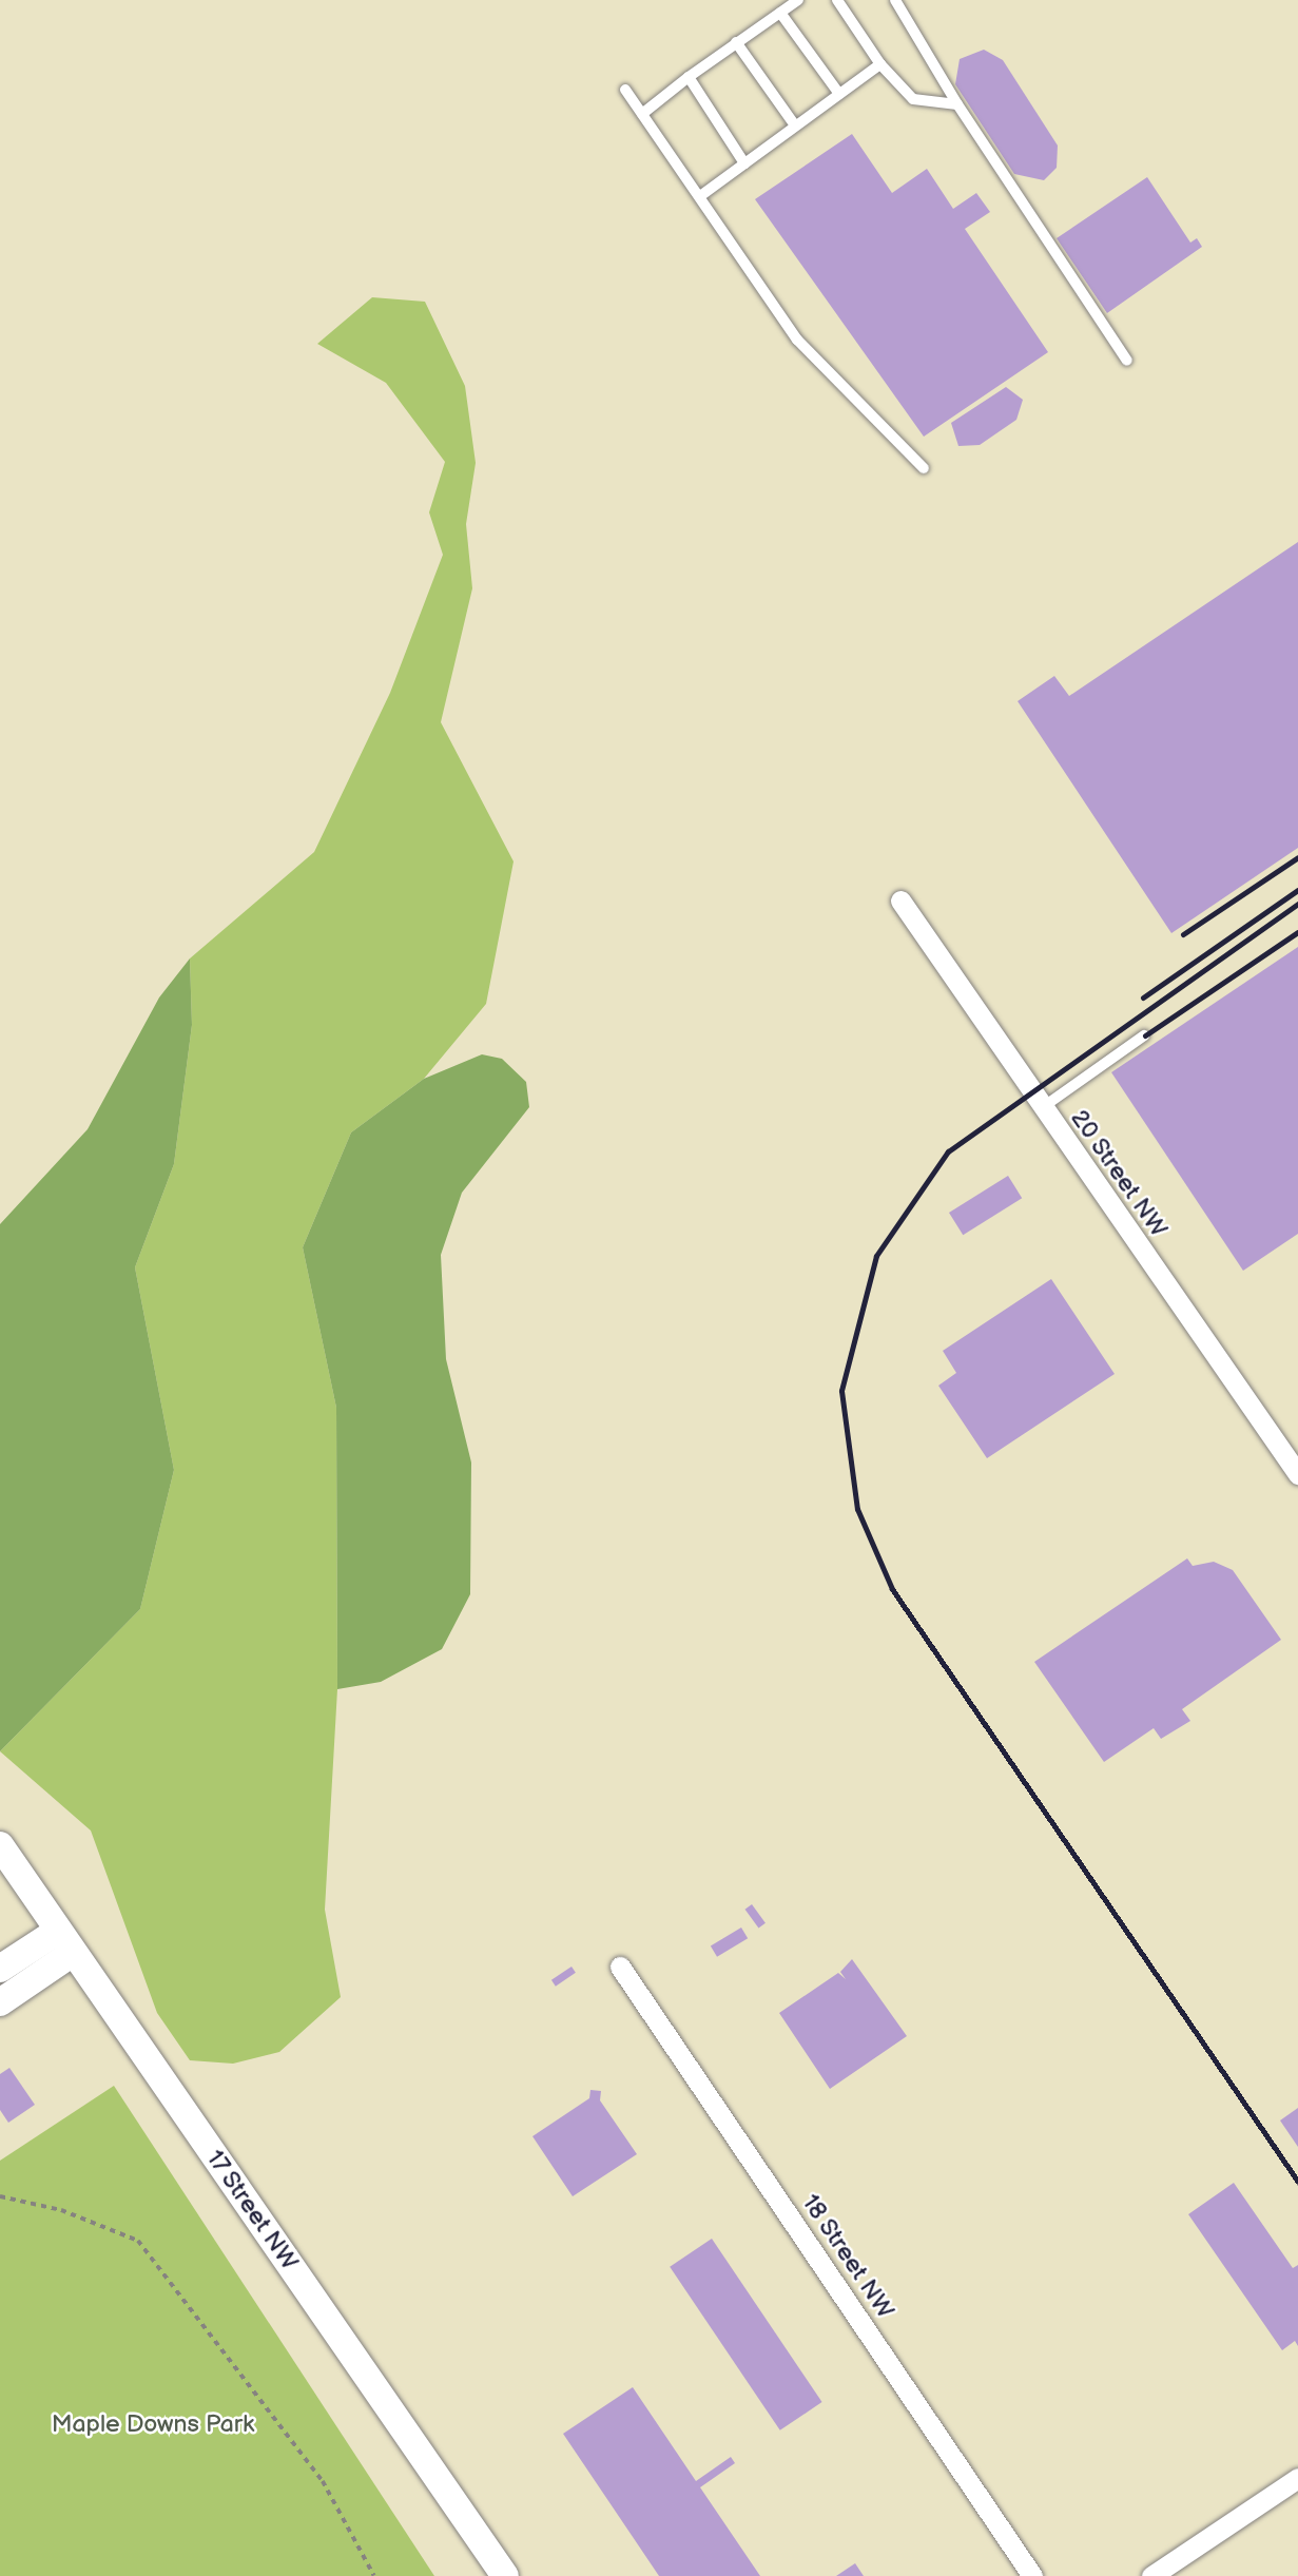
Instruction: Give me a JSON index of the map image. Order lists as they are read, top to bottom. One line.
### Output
{"streets":{"main road":["17 Street NW"],"street":["20 Street NW","18 Street NW"]},"parks":["Maple Downs Park"]}
